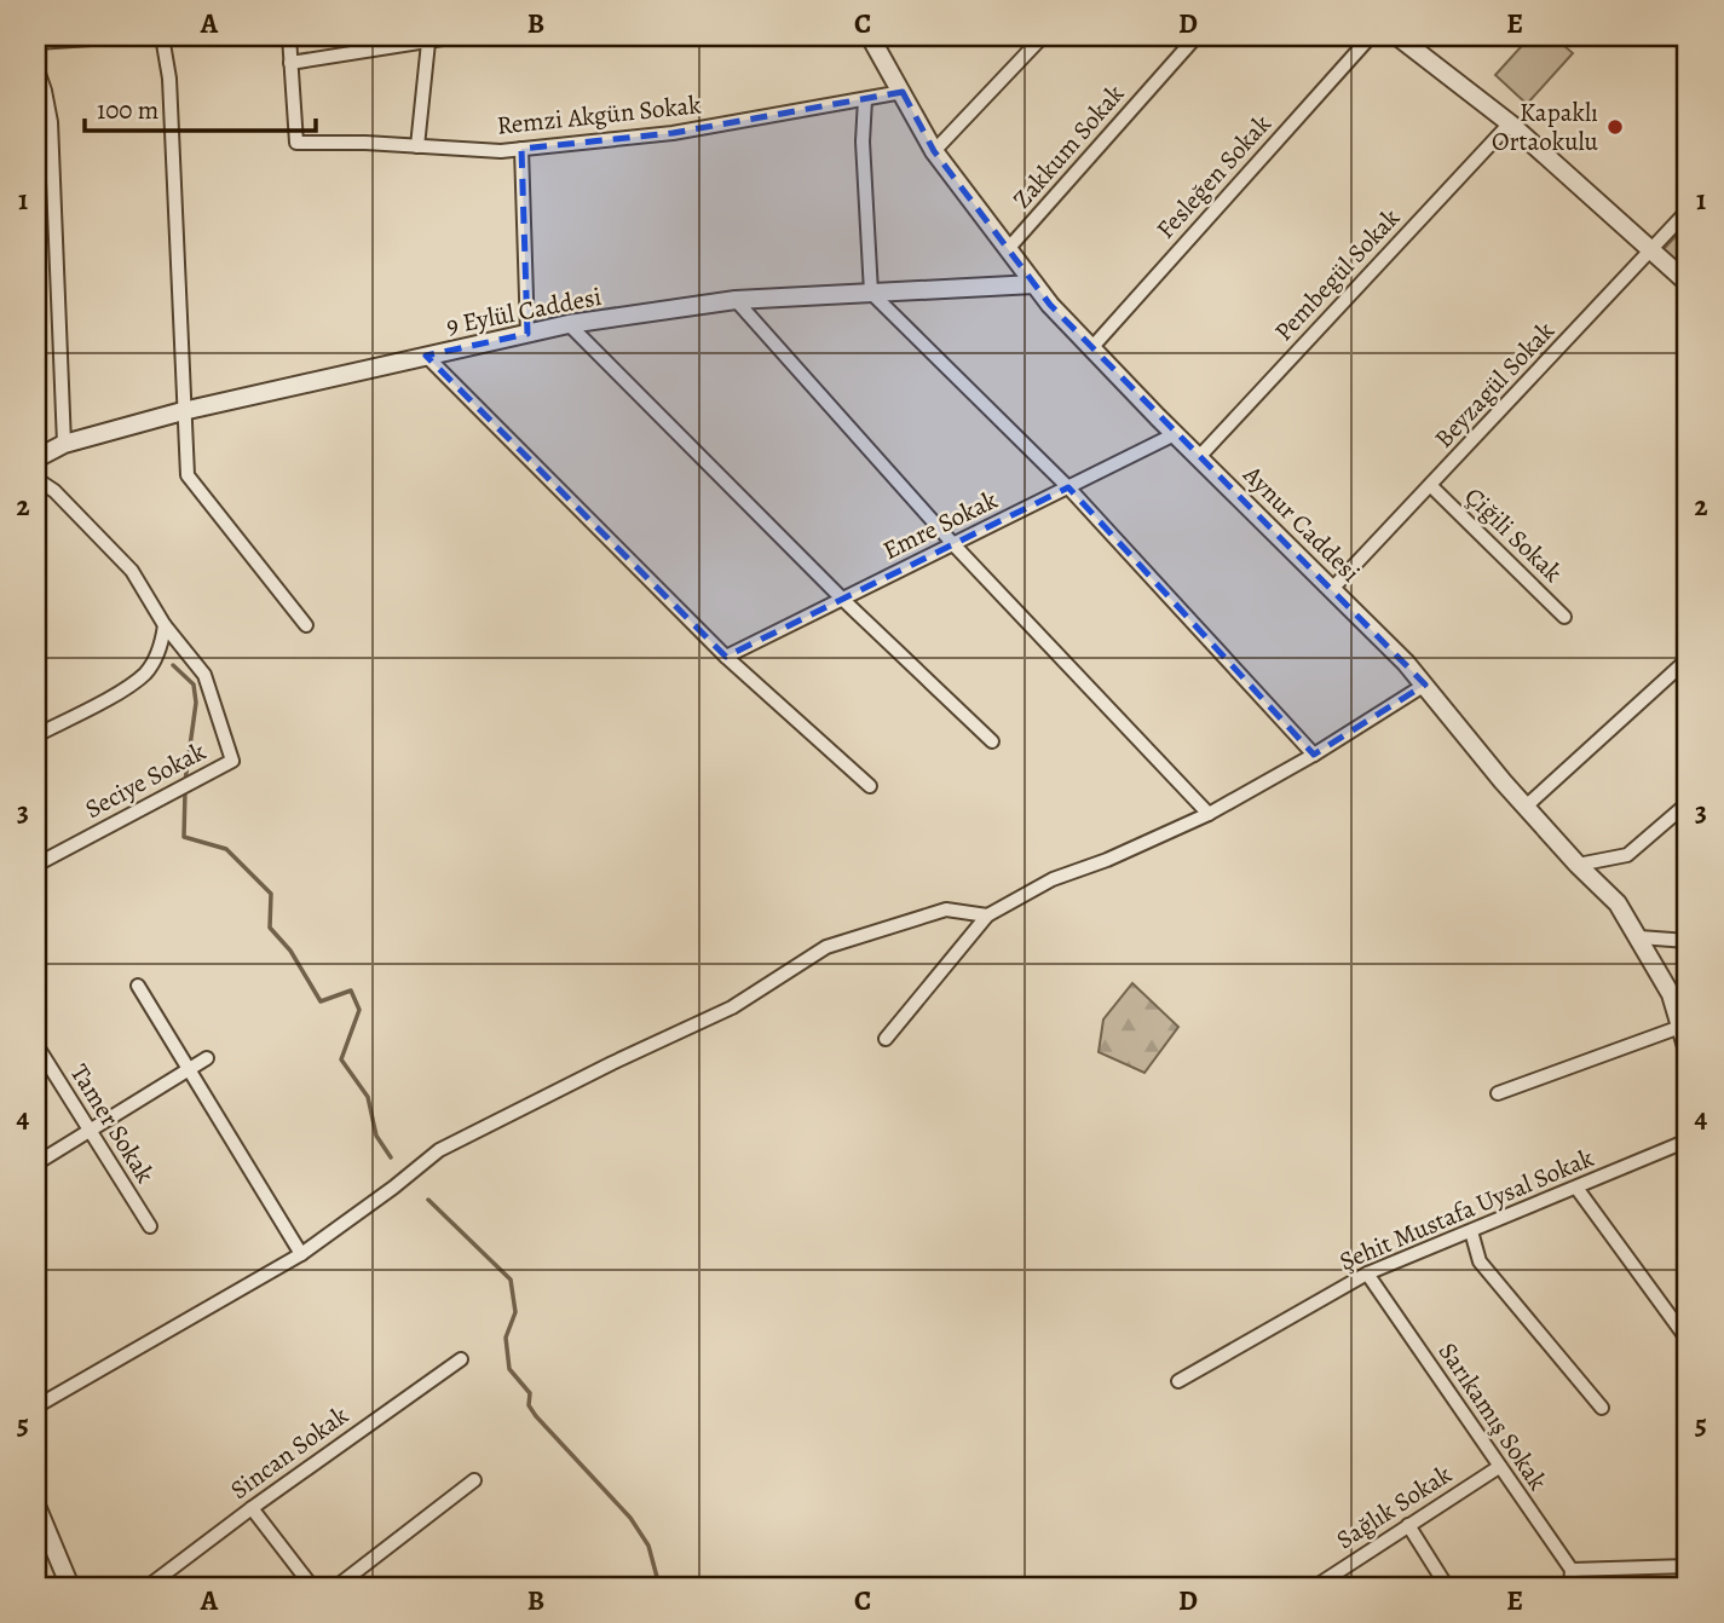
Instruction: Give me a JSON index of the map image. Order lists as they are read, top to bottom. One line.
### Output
{"streets":{"street":["Remzi Akgün Sokak","Zakkum Sokak","Fesleğen Sokak","Pembegül Sokak","9 Eylül Caddesi","Beyzagül Sokak","Aynur Caddesi","Emre Sokak","Çiğili Sokak","Seciye Sokak","Tamer Sokak","Şehit Mustafa Uysal Sokak","Sarıkamış Sokak","Sincan Sokak","Sağlık Sokak"]},"crossings":[["Remzi Akgün Sokak","Aynur Caddesi"],["Zakkum Sokak","Aynur Caddesi"],["Fesleğen Sokak","Aynur Caddesi"],["Pembegül Sokak","Aynur Caddesi"],["9 Eylül Caddesi","Aynur Caddesi"],["Beyzagül Sokak","Aynur Caddesi"],["Beyzagül Sokak","Çiğili Sokak"],["Aynur Caddesi","Emre Sokak"],["Şehit Mustafa Uysal Sokak","Sarıkamış Sokak"],["Sarıkamış Sokak","Sağlık Sokak"]],"places":["Kapaklı Ortaokulu"],"scale_bar":"100 m","grid":{"columns":["A","B","C","D","E"],"rows":["1","2","3","4","5"]}}
